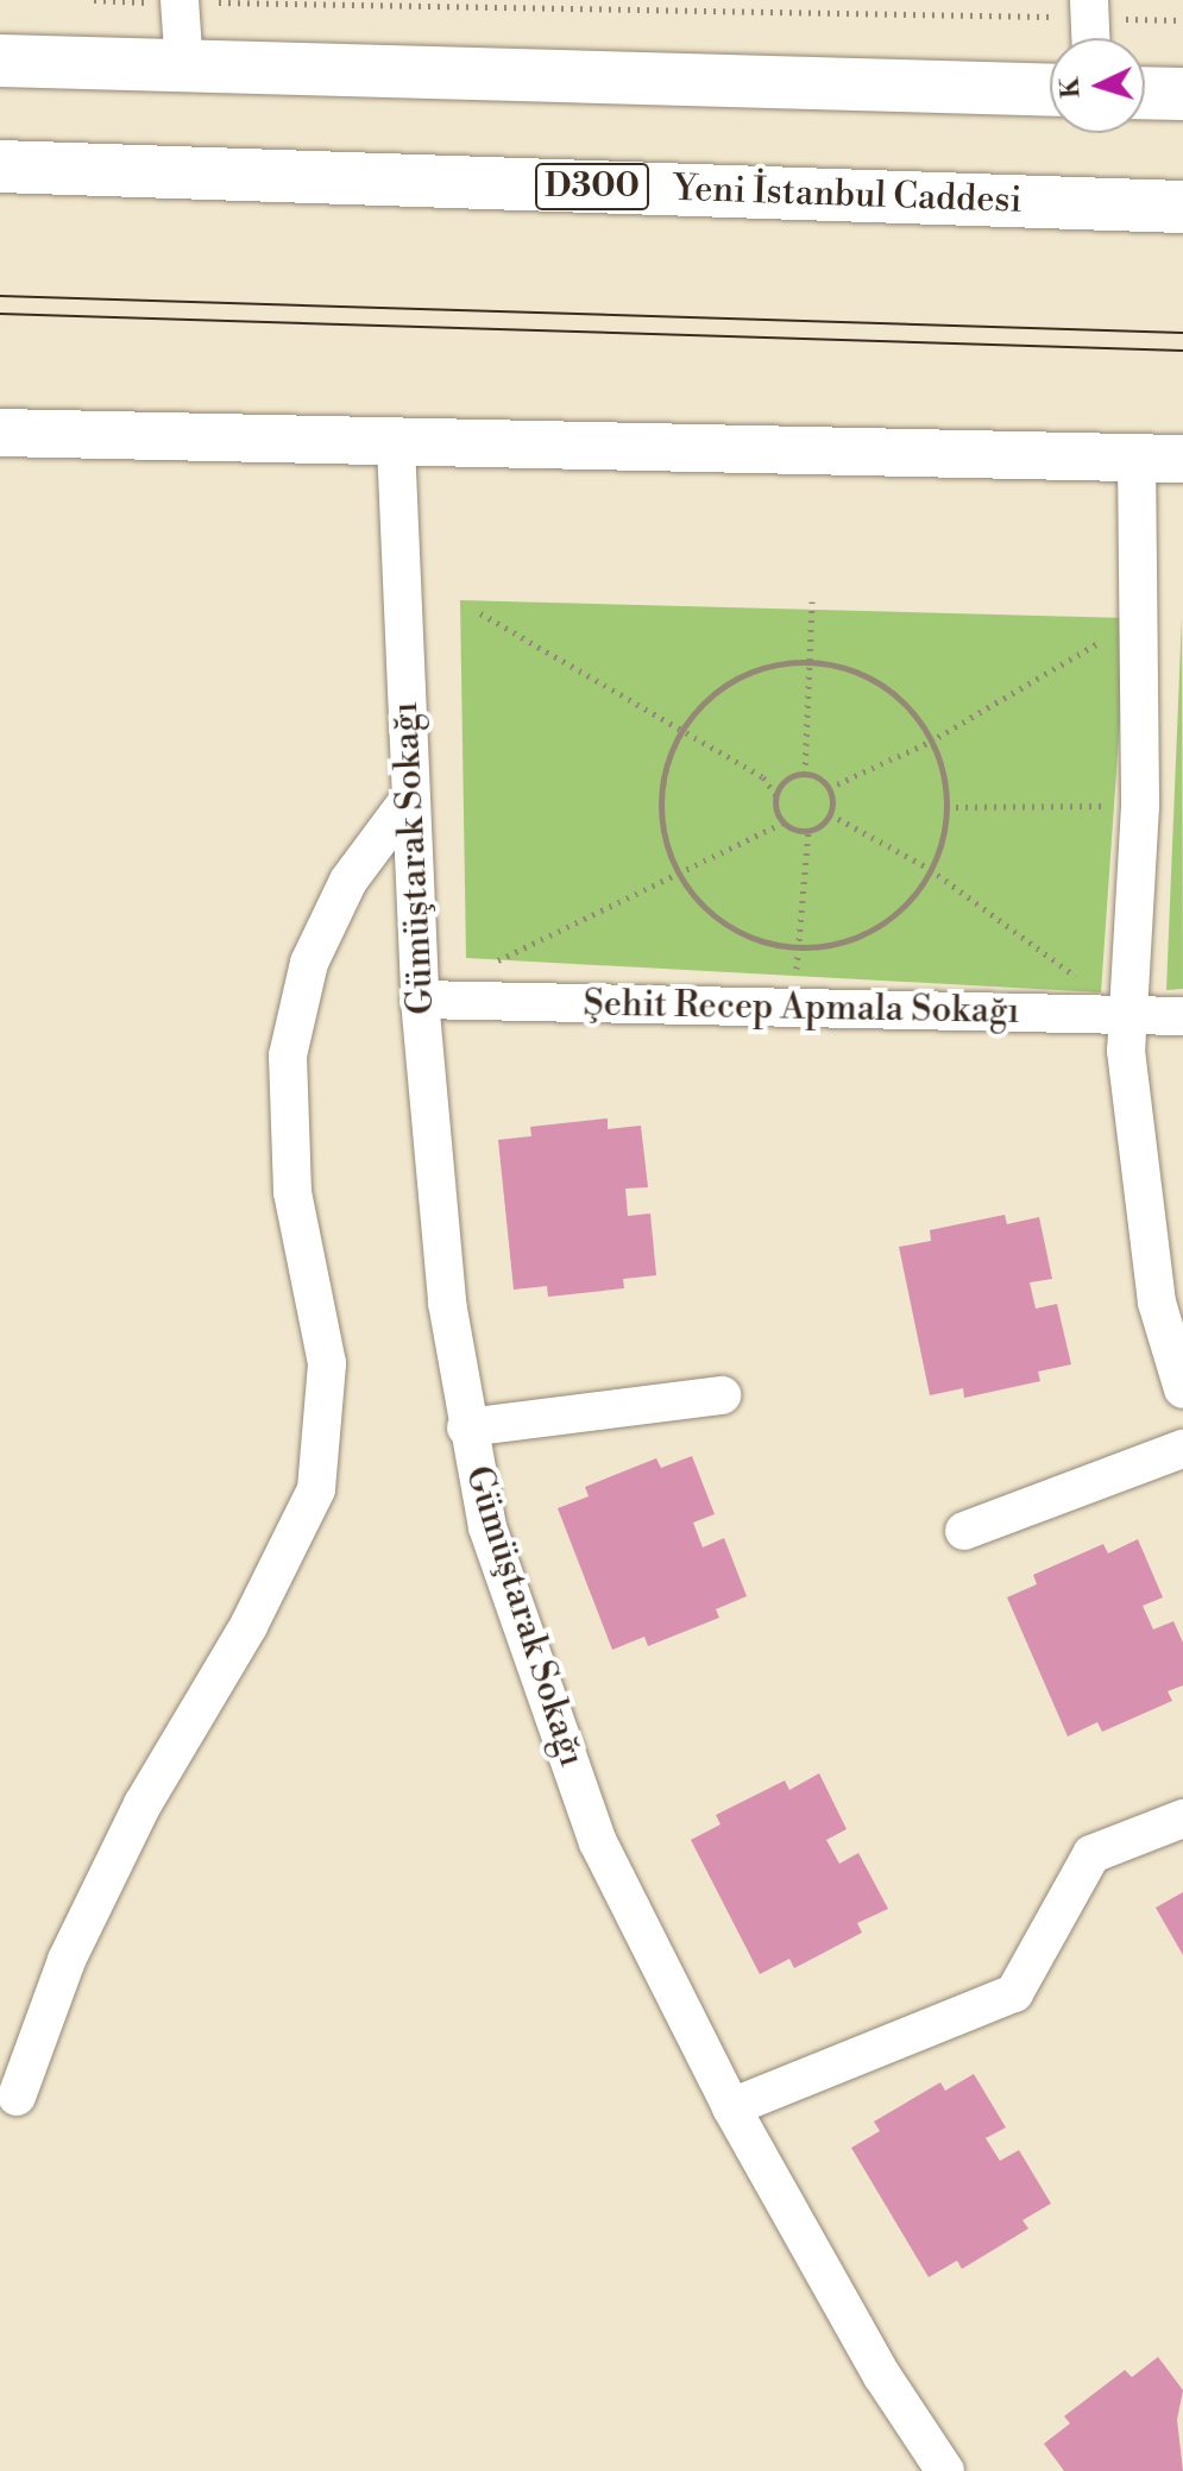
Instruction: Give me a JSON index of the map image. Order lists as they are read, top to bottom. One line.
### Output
{"streets":{"highway":["D300","Yeni İstanbul Caddesi"],"street":["Gümüştarak Sokağı","Şehit Recep Apmala Sokağı"]},"crossings":[["Gümüştarak Sokağı","Şehit Recep Apmala Sokağı"]],"north":"left"}
